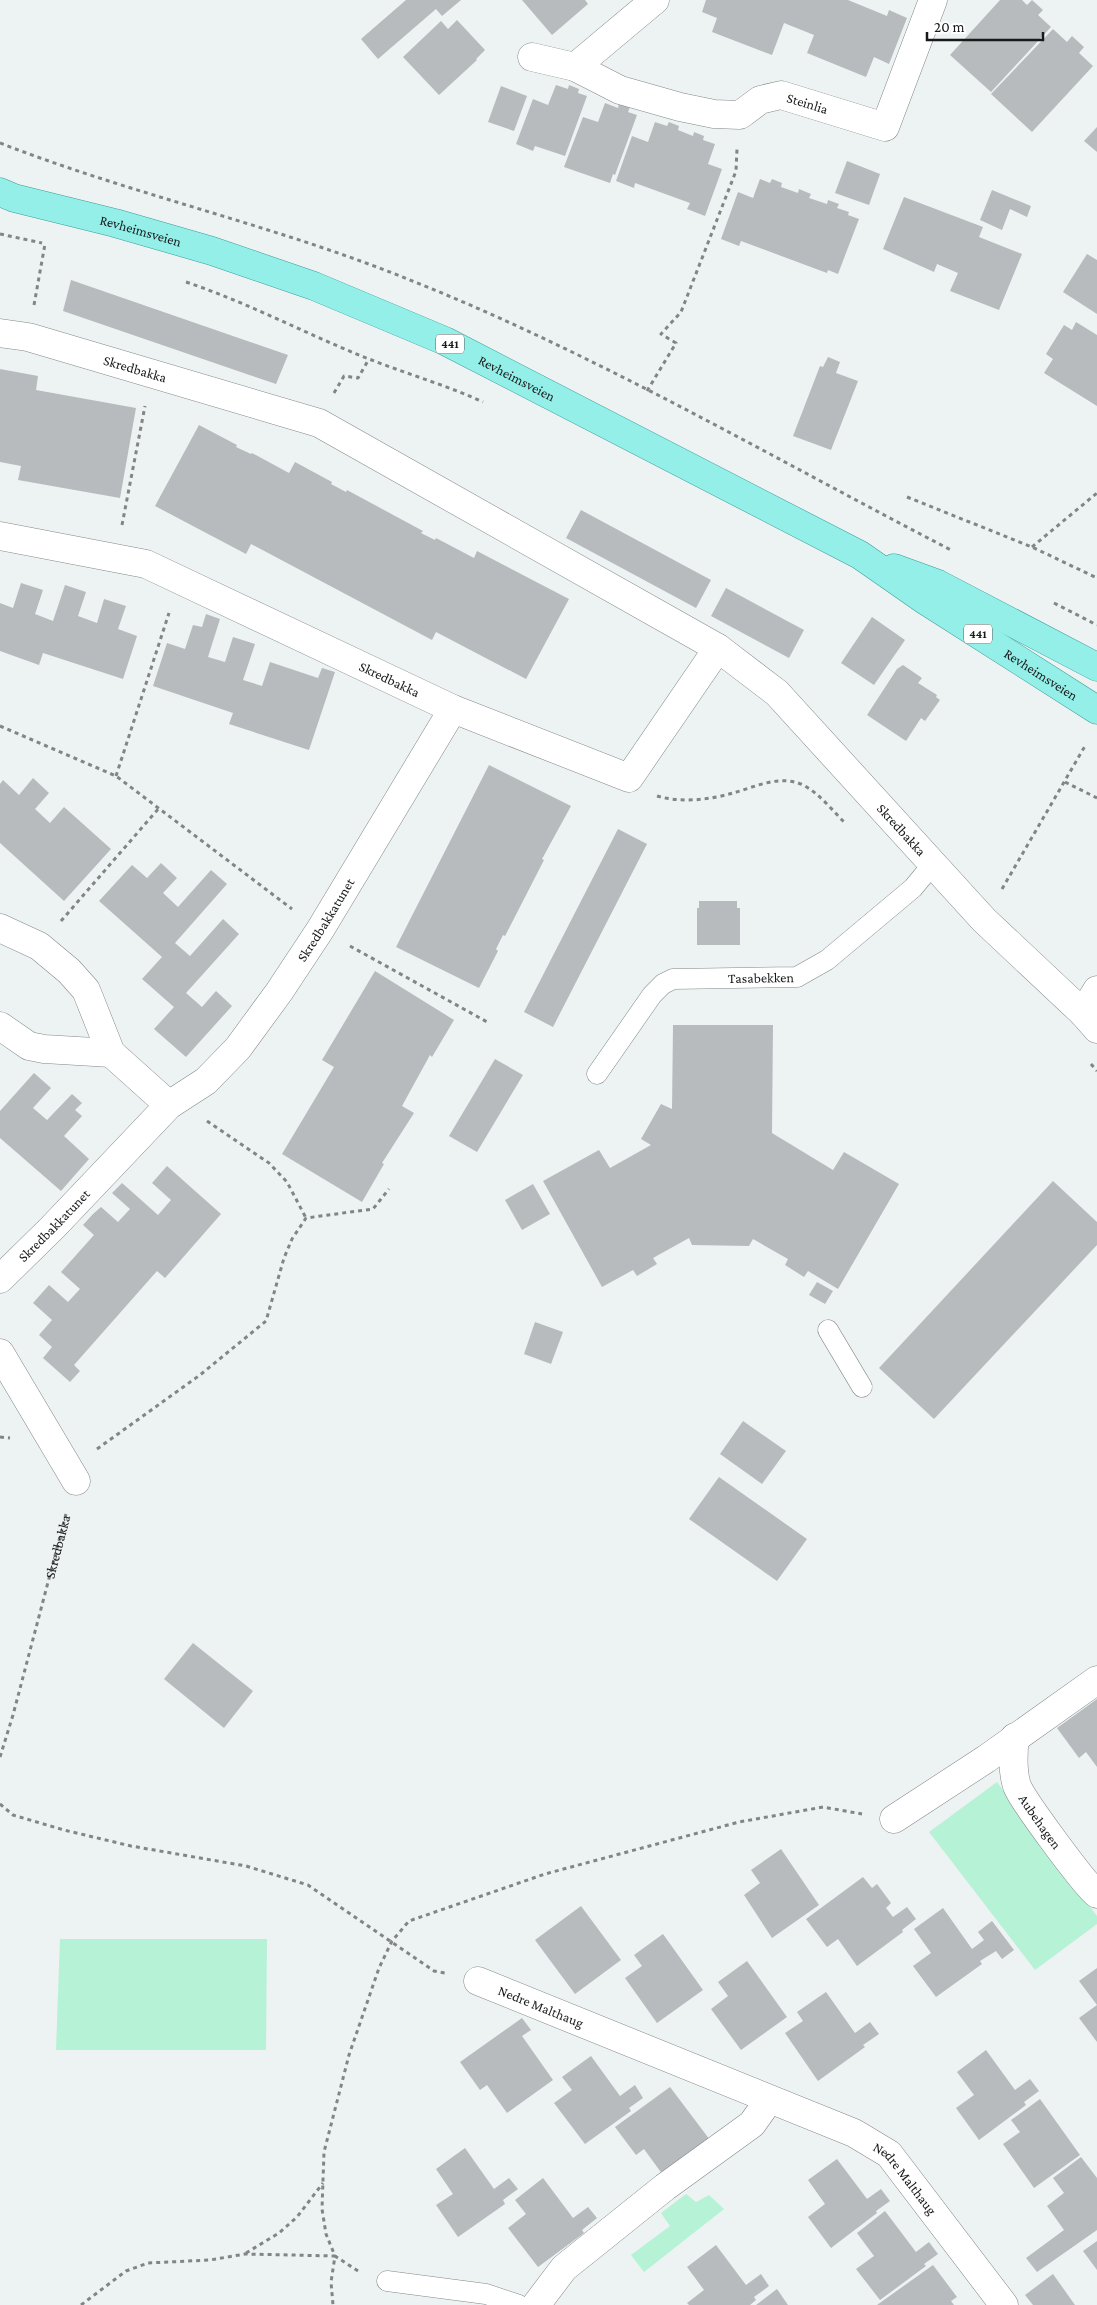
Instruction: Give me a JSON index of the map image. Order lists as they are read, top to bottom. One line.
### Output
{"streets":{"main road":["Revheimsveien","441"],"street":["Steinlia","Skredbakka","Skredbakkatunet","Aubehagen","Nedre Malthaug"],"lane":["Tasabekken"]},"crossings":[["Skredbakka","Skredbakkatunet"],["Skredbakka","Tasabekken"]],"scale_bar":"20 m"}
